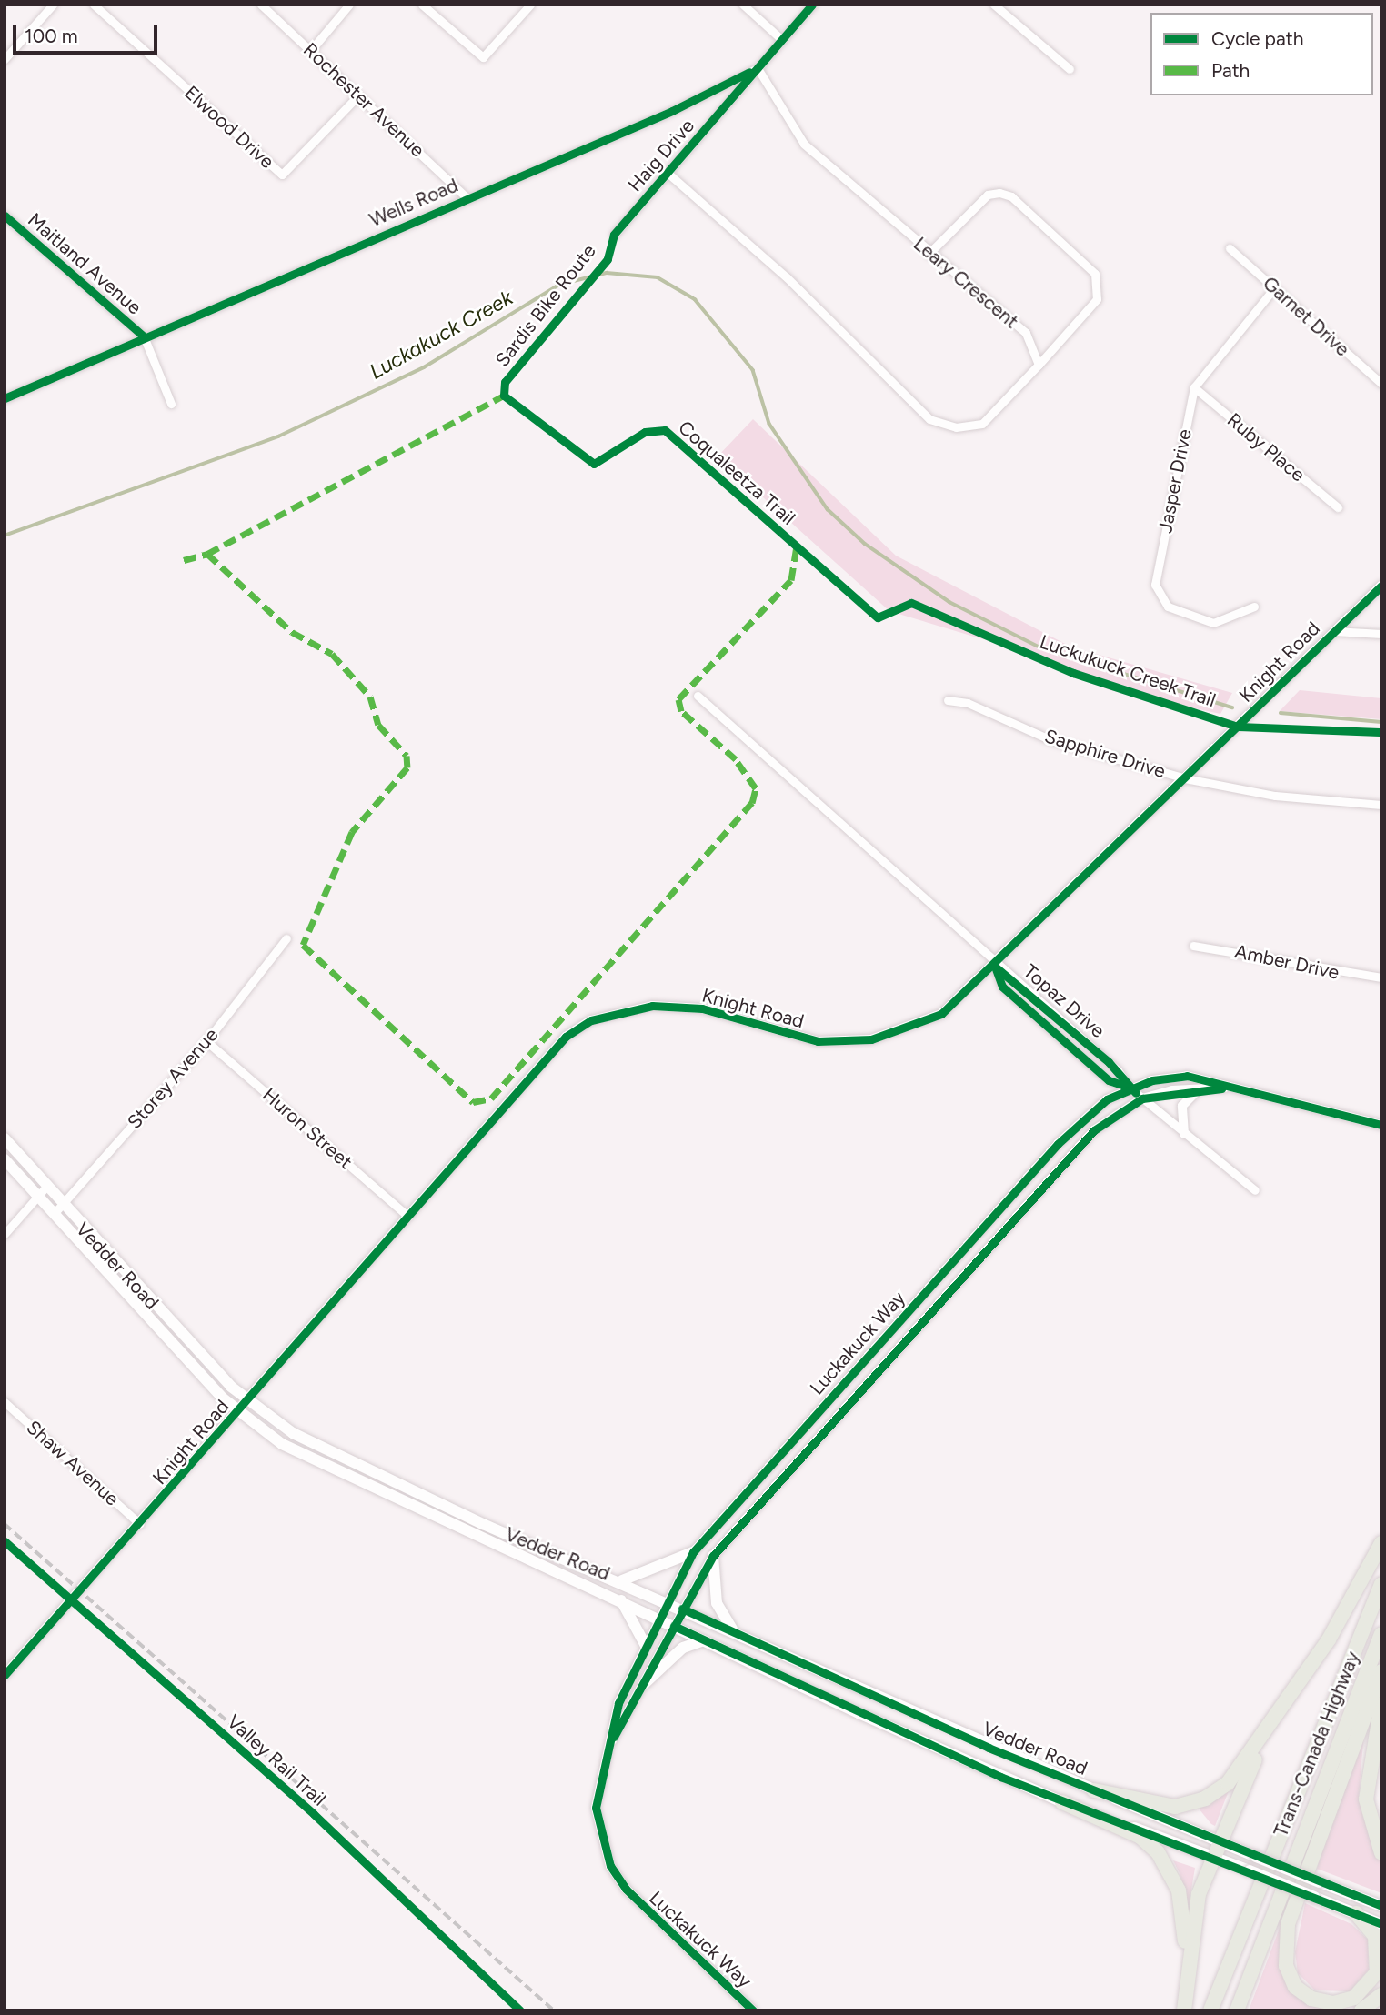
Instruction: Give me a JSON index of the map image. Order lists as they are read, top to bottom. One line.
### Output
{"streets":{"highway":["Trans-Canada Highway"],"main road":["Vedder Road"],"street":["Rochester Avenue","Elwood Drive","Haig Drive","Wells Road","Maitland Avenue","Leary Crescent","Garnet Drive","Ruby Place","Jasper Drive","Knight Road","Sapphire Drive","Amber Drive","Topaz Drive","Storey Avenue","Huron Street","Luckakuck Way","Shaw Avenue"],"cycle path":["Sardis Bike Route","Valley Rail Trail"]},"crossings":[["Rochester Avenue","Elwood Drive"],["Rochester Avenue","Wells Road"],["Haig Drive","Wells Road"],["Haig Drive","Leary Crescent"],["Wells Road","Maitland Avenue"],["Wells Road","Leary Crescent"],["Garnet Drive","Jasper Drive"],["Ruby Place","Jasper Drive"],["Knight Road","Sapphire Drive"],["Knight Road","Topaz Drive"],["Knight Road","Huron Street"],["Knight Road","Vedder Road"],["Knight Road","Shaw Avenue"],["Topaz Drive","Luckakuck Way"],["Storey Avenue","Huron Street"],["Storey Avenue","Vedder Road"],["Vedder Road","Luckakuck Way"]],"water":["Luckakuck Creek"],"legend":["Cycle path","Path"],"scale_bar":"100 m"}
